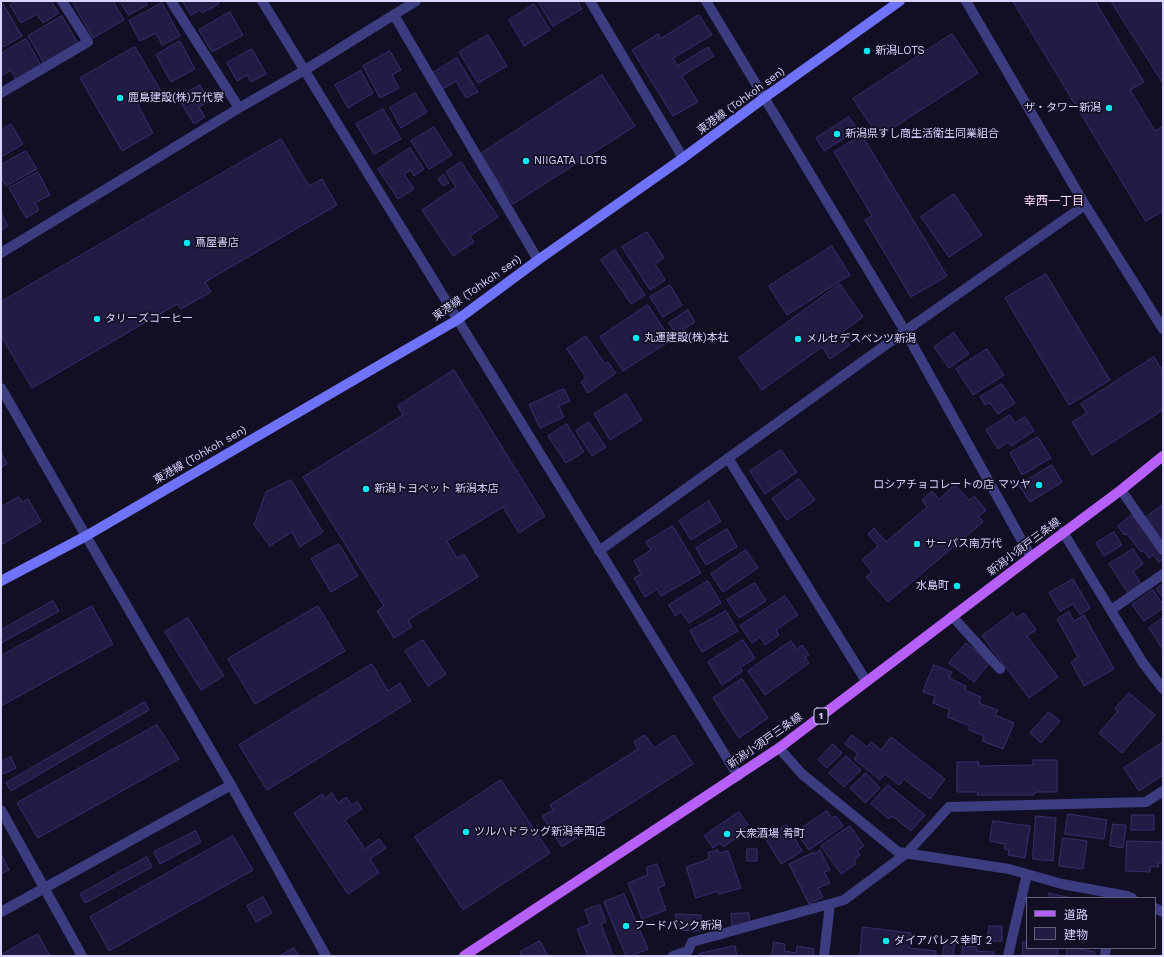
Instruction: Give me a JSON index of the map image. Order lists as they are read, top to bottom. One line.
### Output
{"streets":{"main road":["新潟小須戸三条線","1"],"street":["東港線 (Tohkoh sen)"]},"districts":["幸西一丁目"],"places":["新潟LOTS","鹿島建設(株)万代寮","ザ・タワー新潟","新潟県すし商生活衛生同業組合","NIIGATA LOTS","蔦屋書店","タリーズコーヒー","丸運建設(株)本社","メルセデスベンツ新潟","ロシアチョコレートの店 マツヤ","新潟トヨペット 新潟本店","サーパス南万代","水島町","ツルハドラッグ新潟幸西店","大衆酒場 肴町","フードバンク新潟","ダイアパレス幸町 2"],"legend":["道路","建物"]}
